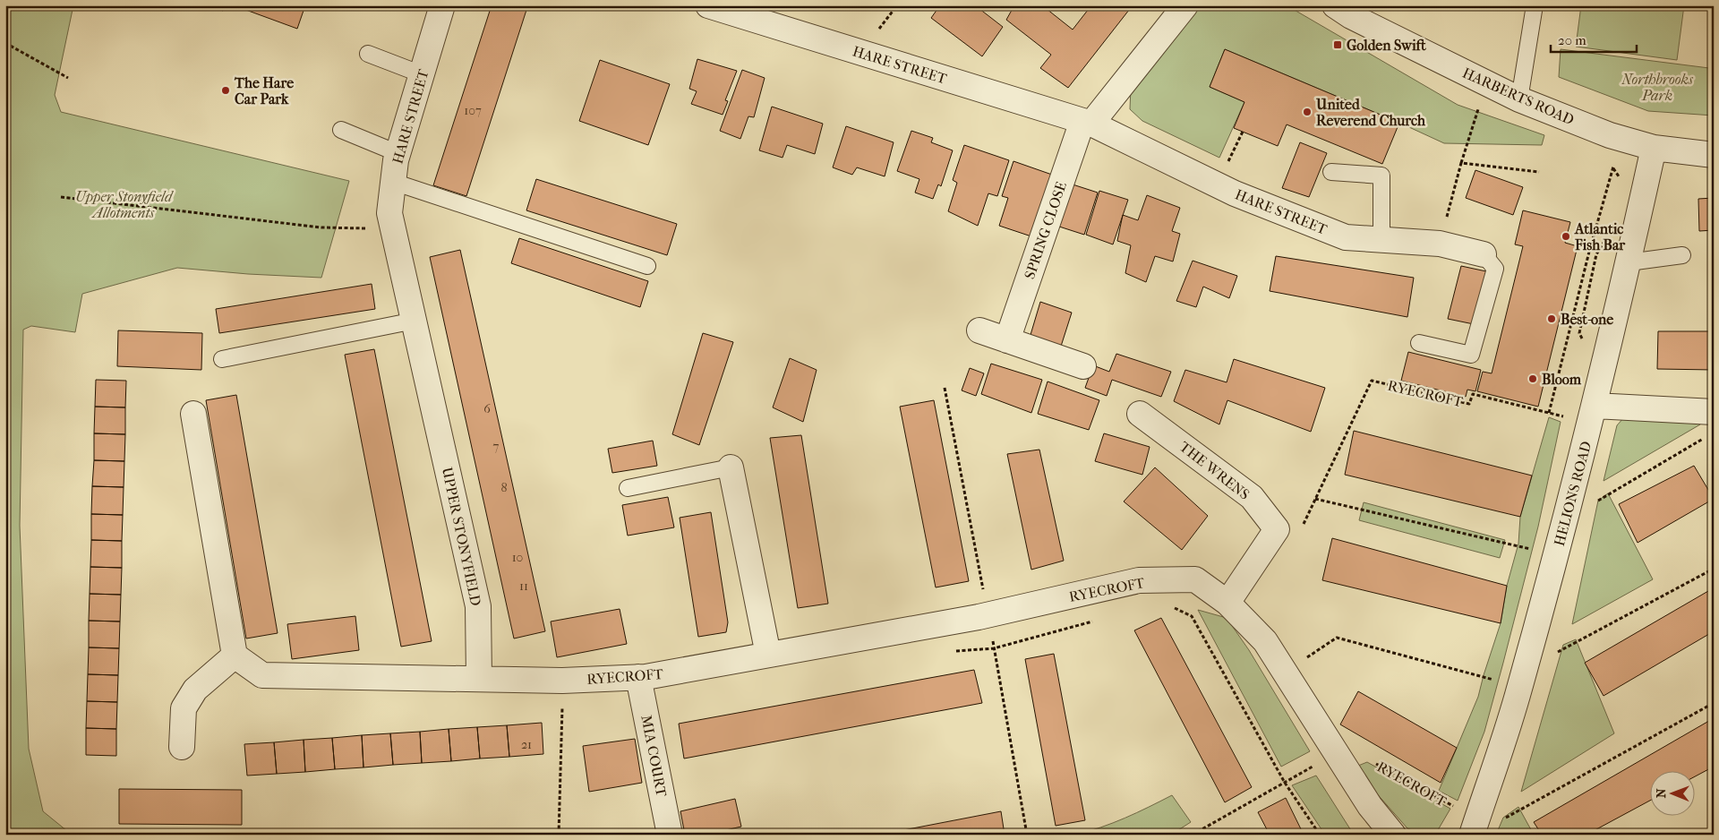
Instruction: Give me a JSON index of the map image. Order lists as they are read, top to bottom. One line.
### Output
{"streets":{"street":["HARE STREET","HARBERTS ROAD","SPRING CLOSE","RYECROFT","THE WRENS","HELIONS ROAD","UPPER STONYFIELD","MIA COURT"]},"crossings":[["HARE STREET","SPRING CLOSE"],["HARE STREET","UPPER STONYFIELD"],["HARBERTS ROAD","HELIONS ROAD"],["RYECROFT","THE WRENS"],["RYECROFT","UPPER STONYFIELD"],["RYECROFT","MIA COURT"]],"parks":["Northbrooks Park","Upper Stonyfield Allotments"],"places":{"transit":["Golden Swift"],"other":["The Hare Car Park","United Reverend Church","Atlantic Fish Bar","Best-one","Bloom"]},"house_numbers":["107","6","7","8","10","11","21"],"scale_bar":"20 m","north":"left"}
